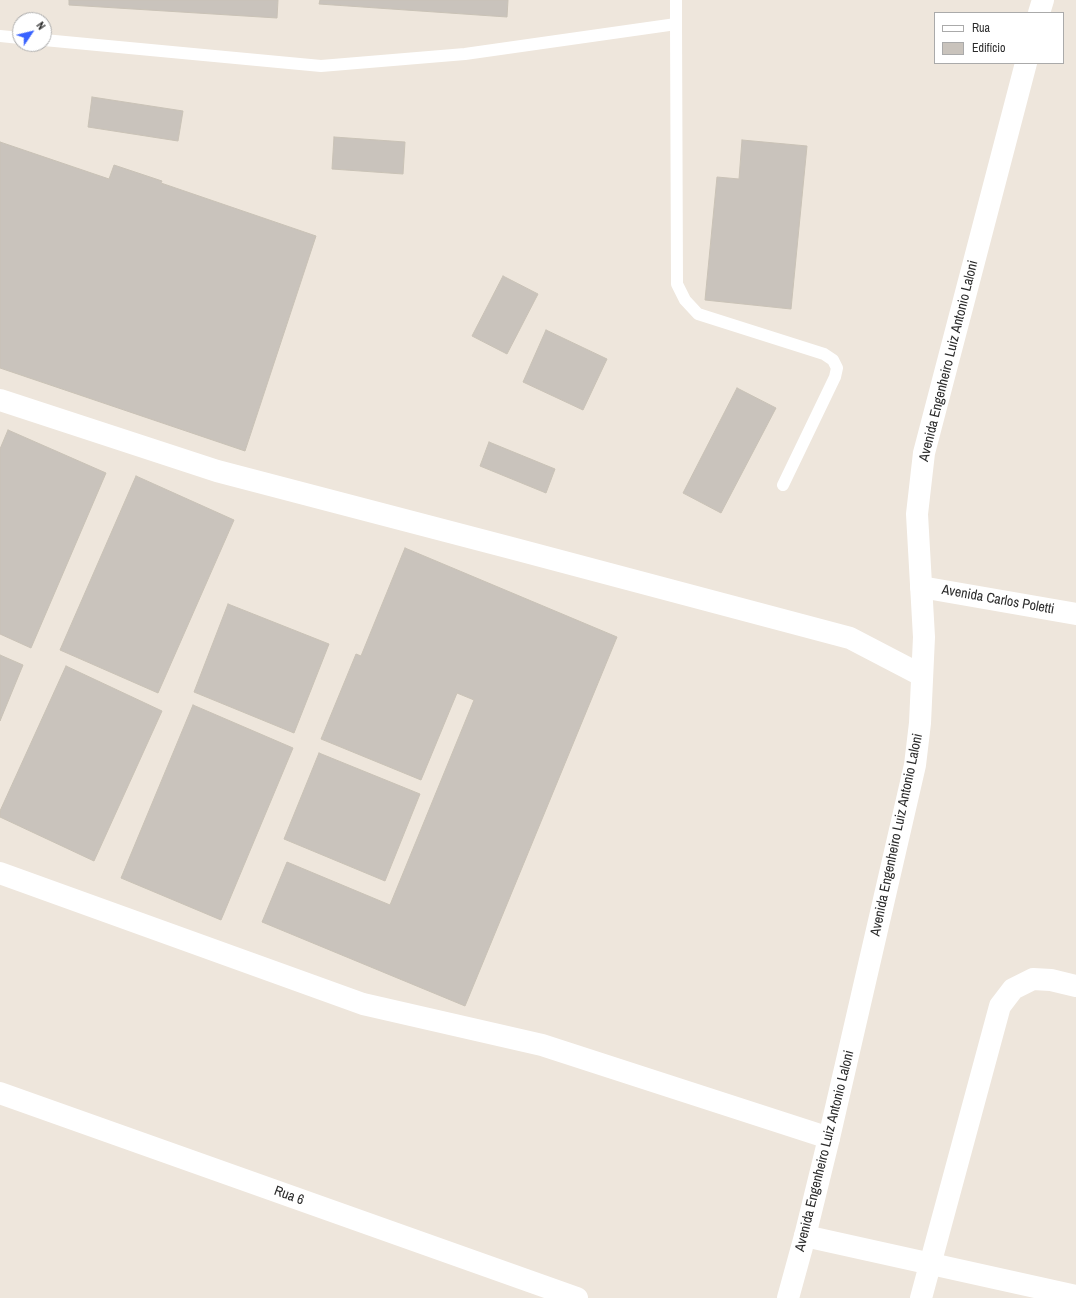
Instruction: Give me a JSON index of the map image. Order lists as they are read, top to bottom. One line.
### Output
{"streets":{"street":["Avenida Engenheiro Luiz Antonio Laloni","Avenida Carlos Poletti","Rua 6"]},"crossings":[["Avenida Engenheiro Luiz Antonio Laloni","Avenida Carlos Poletti"]],"legend":["Rua","Edifício"],"north":"top right"}
